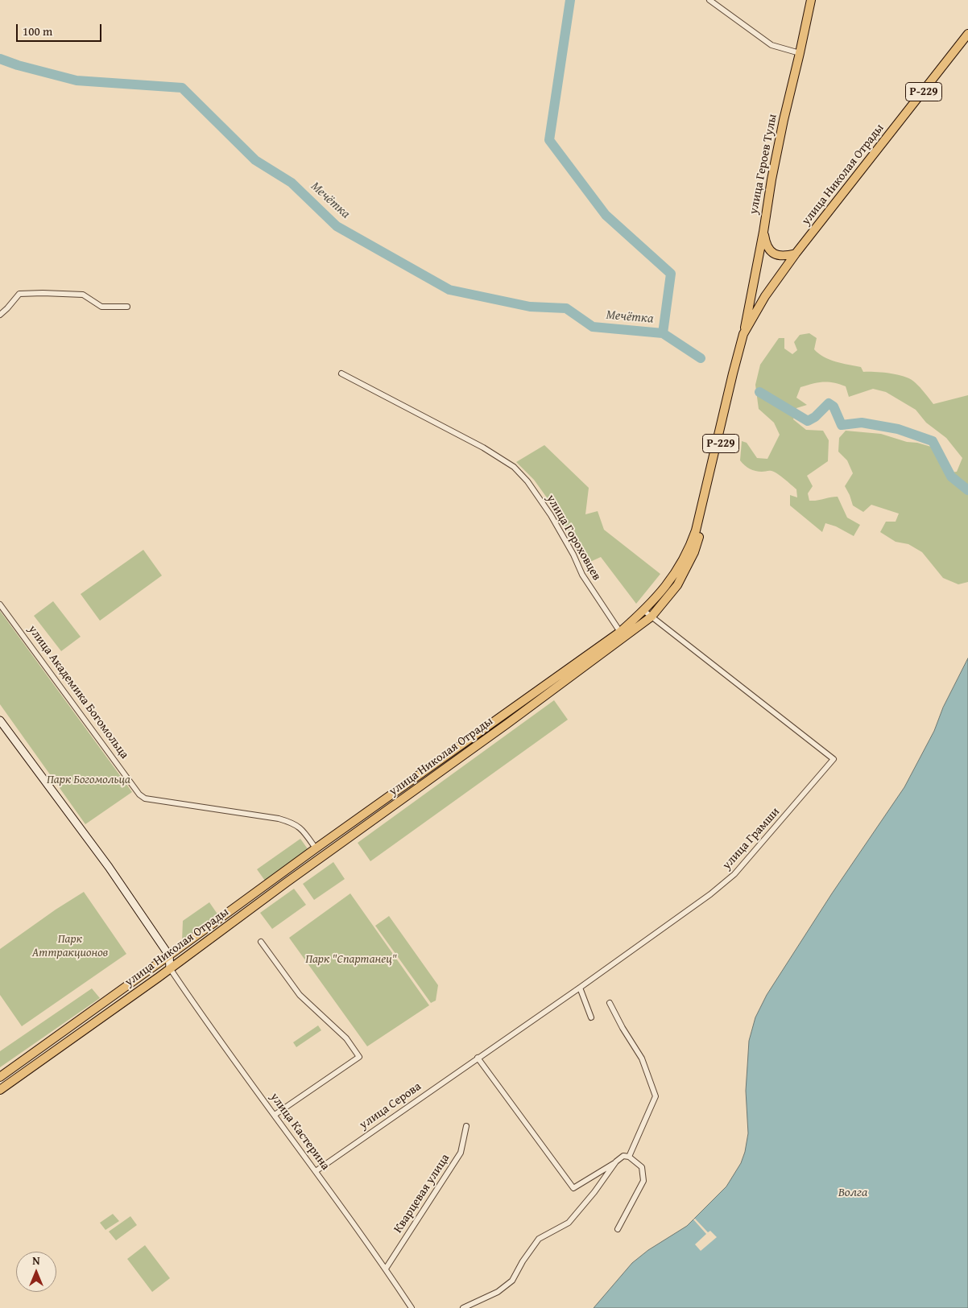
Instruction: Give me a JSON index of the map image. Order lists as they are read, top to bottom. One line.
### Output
{"streets":{"main road":["Р-229","улица Героев Тулы","улица Николая Отрады"],"street":["улица Гороховцев","улица Академика Богомольца","улица Грамши","улица Серова","улица Кастерина","Кварцевая улица"]},"crossings":[["улица Героев Тулы","улица Николая Отрады"],["улица Николая Отрады","улица Гороховцев"],["улица Николая Отрады","улица Академика Богомольца"],["улица Николая Отрады","улица Грамши"],["улица Николая Отрады","улица Кастерина"],["улица Грамши","улица Серова"],["улица Серова","улица Кастерина"],["улица Кастерина","Кварцевая улица"]],"water":["Мечётка","Волга"],"parks":["Парк Богомольца","Парк Аттракционов","Парк \"Спартанец\""],"scale_bar":"100 m","north":"top"}
